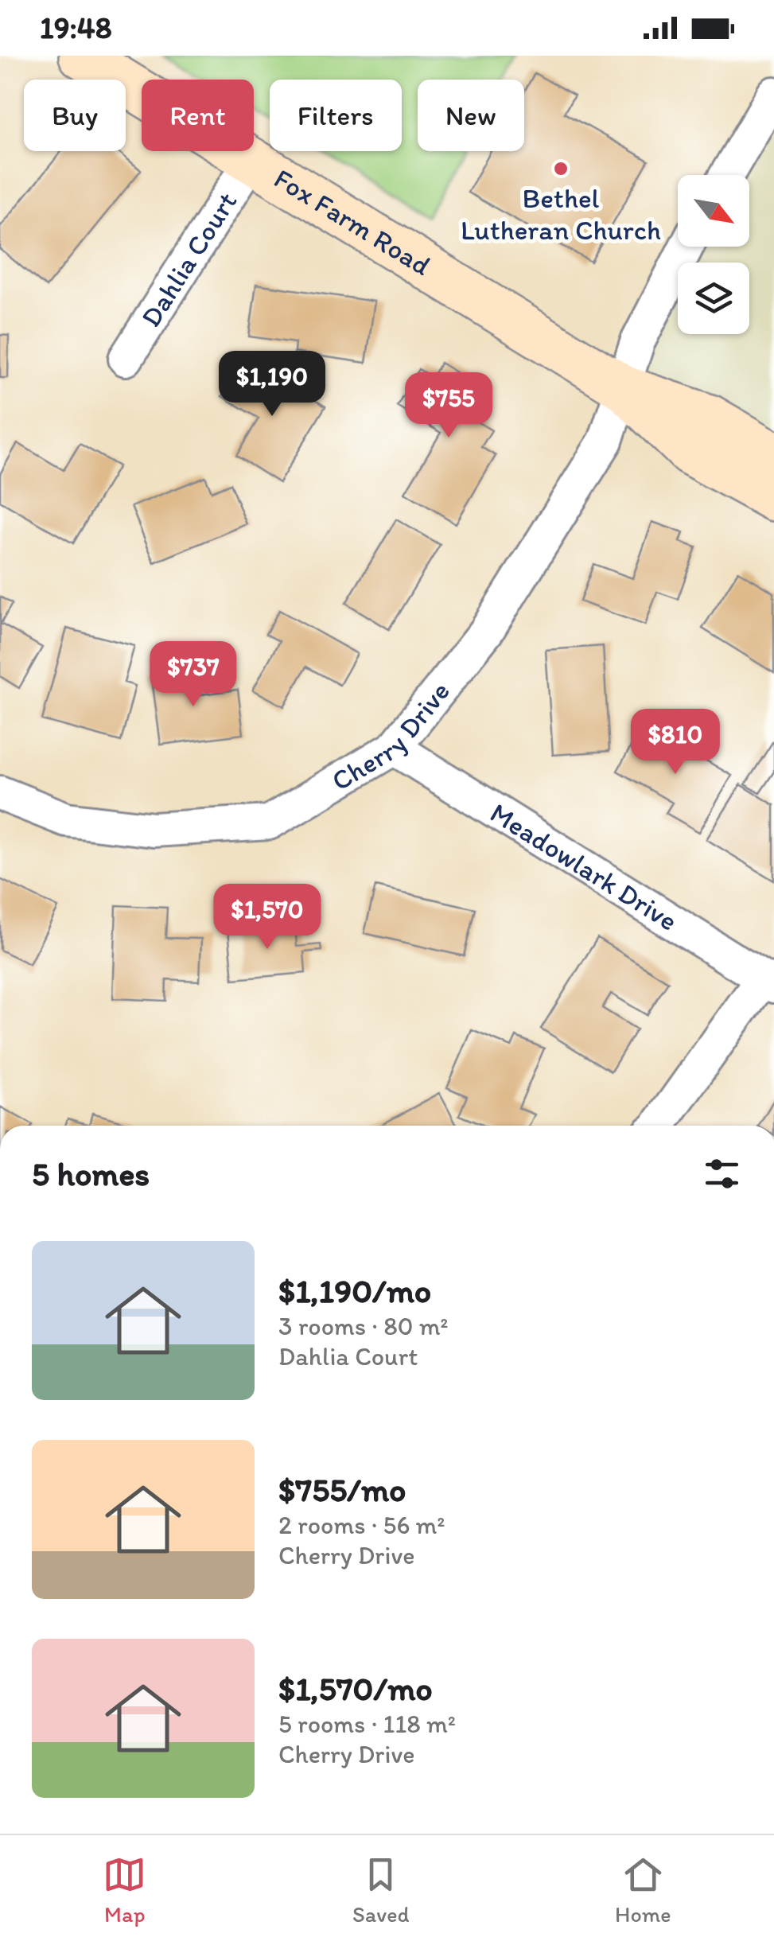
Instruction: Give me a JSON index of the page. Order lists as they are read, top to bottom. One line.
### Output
{"streets":{"street":["Fox Farm Road","Dahlia Court","Cherry Drive","Meadowlark Drive"]},"crossings":[["Fox Farm Road","Dahlia Court"],["Fox Farm Road","Cherry Drive"],["Cherry Drive","Meadowlark Drive"]],"places":["Bethel Lutheran Church"],"north":"bottom right","page":{"status":"19:48","chip":["Buy","Rent","Filters","New"],"price":["$1,190","$755","$737","$810","$1,570"],"heading":"5 homes","list":[{"name":"$1,190/mo","note":"3 rooms · 80 m² · Dahlia Court"},{"name":"$755/mo","note":"2 rooms · 56 m² · Cherry Drive"},{"name":"$1,570/mo","note":"5 rooms · 118 m² · Cherry Drive"}],"tabs":["Map","Saved","Home"]}}
